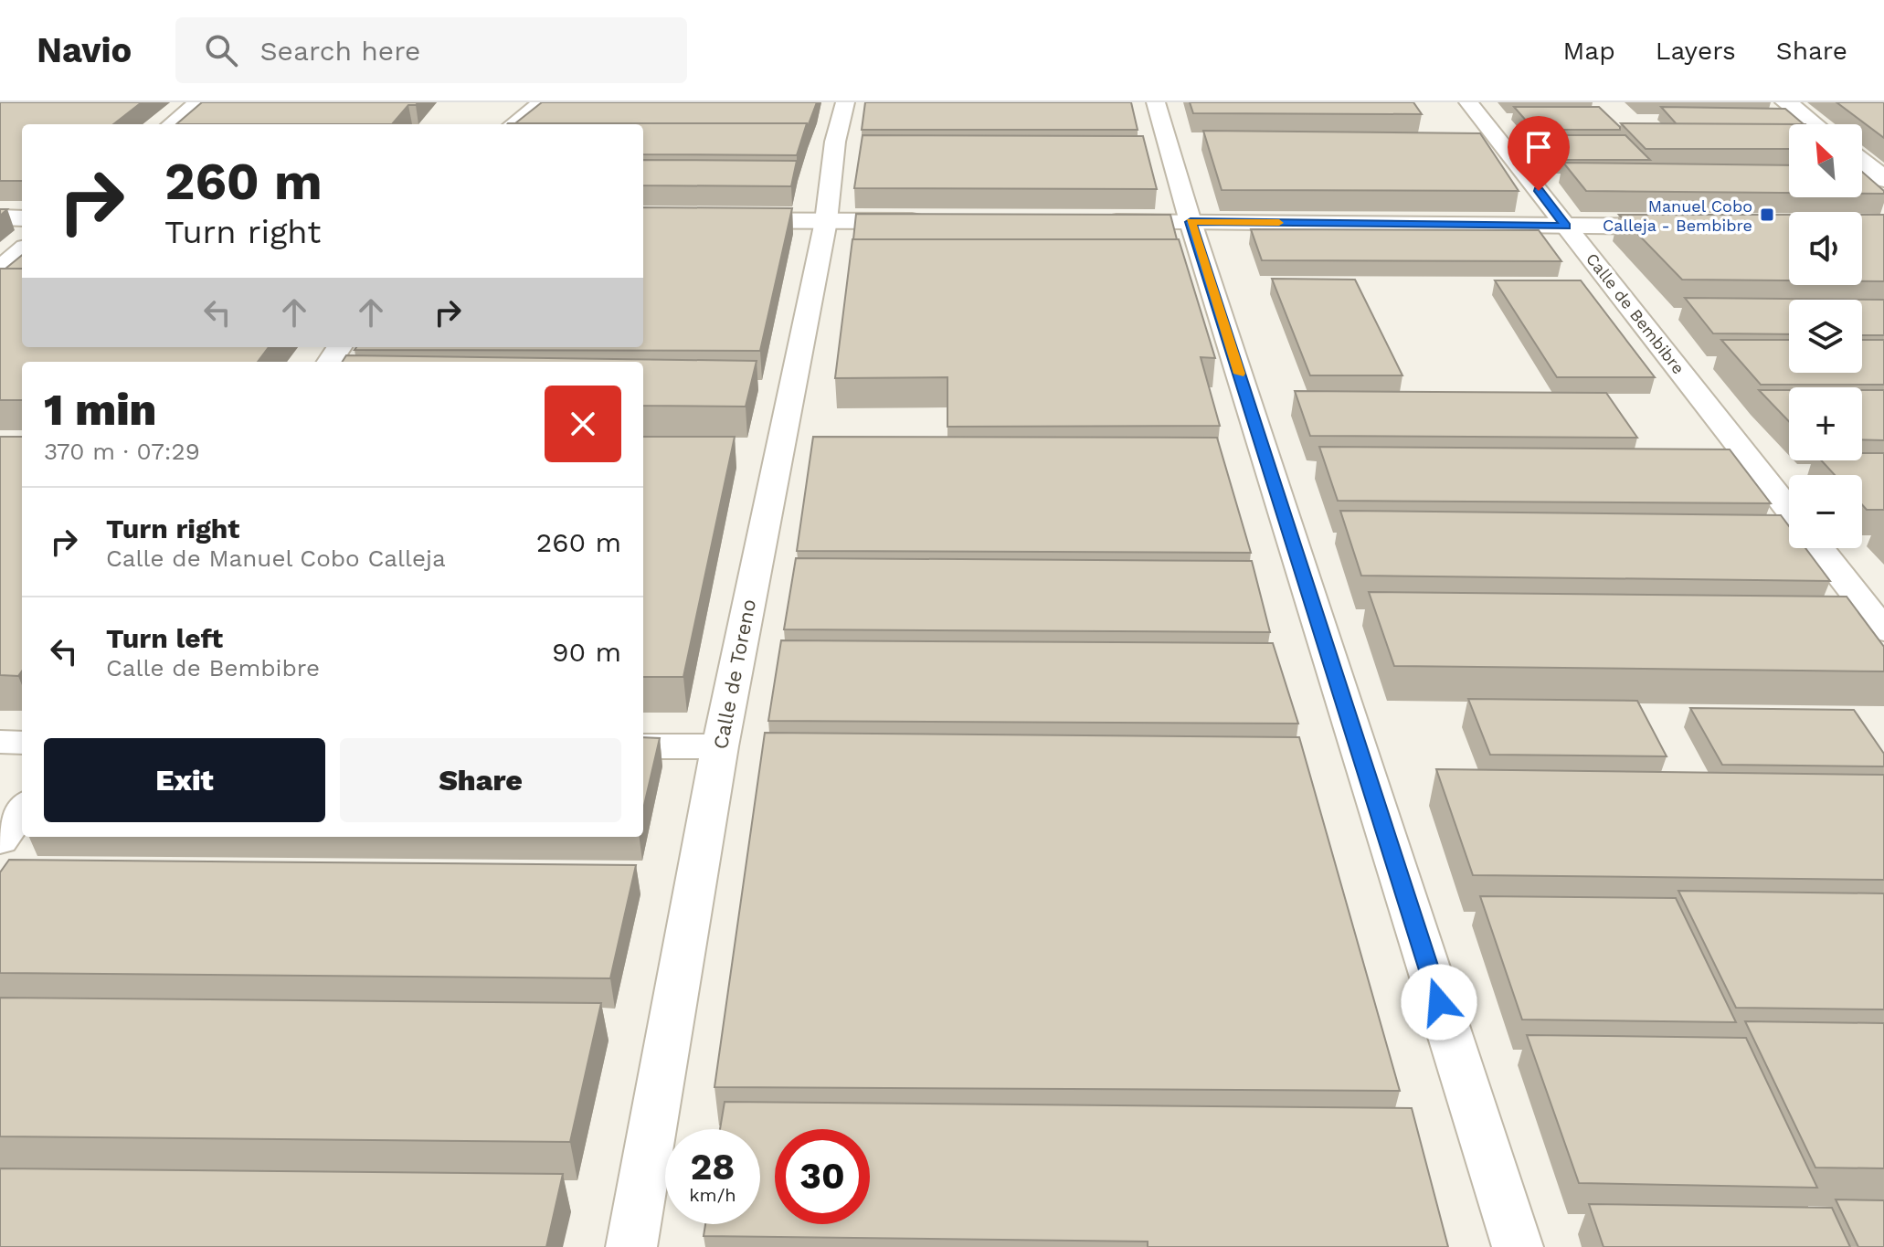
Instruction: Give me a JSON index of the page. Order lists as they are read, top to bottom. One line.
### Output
{"streets":{"street":["Calle de Bembibre","Calle de Toreno"]},"places":{"transit":["Manuel Cobo Calleja - Bembibre"]},"north":"top left","page":{"header":"Navio","search":"Search here","nav":["Map","Layers","Share"],"map_buttons":["+","−"],"turn":["260 m","Turn right"],"heading":["1 min","370 m · 07:29"],"list":[{"name":"Turn right","note":"Calle de Manuel Cobo Calleja","value":"260 m"},{"name":"Turn left","note":"Calle de Bembibre","value":"90 m"}],"buttons":["Exit","Share"],"speed":"28 km/h","limit":"30"}}
